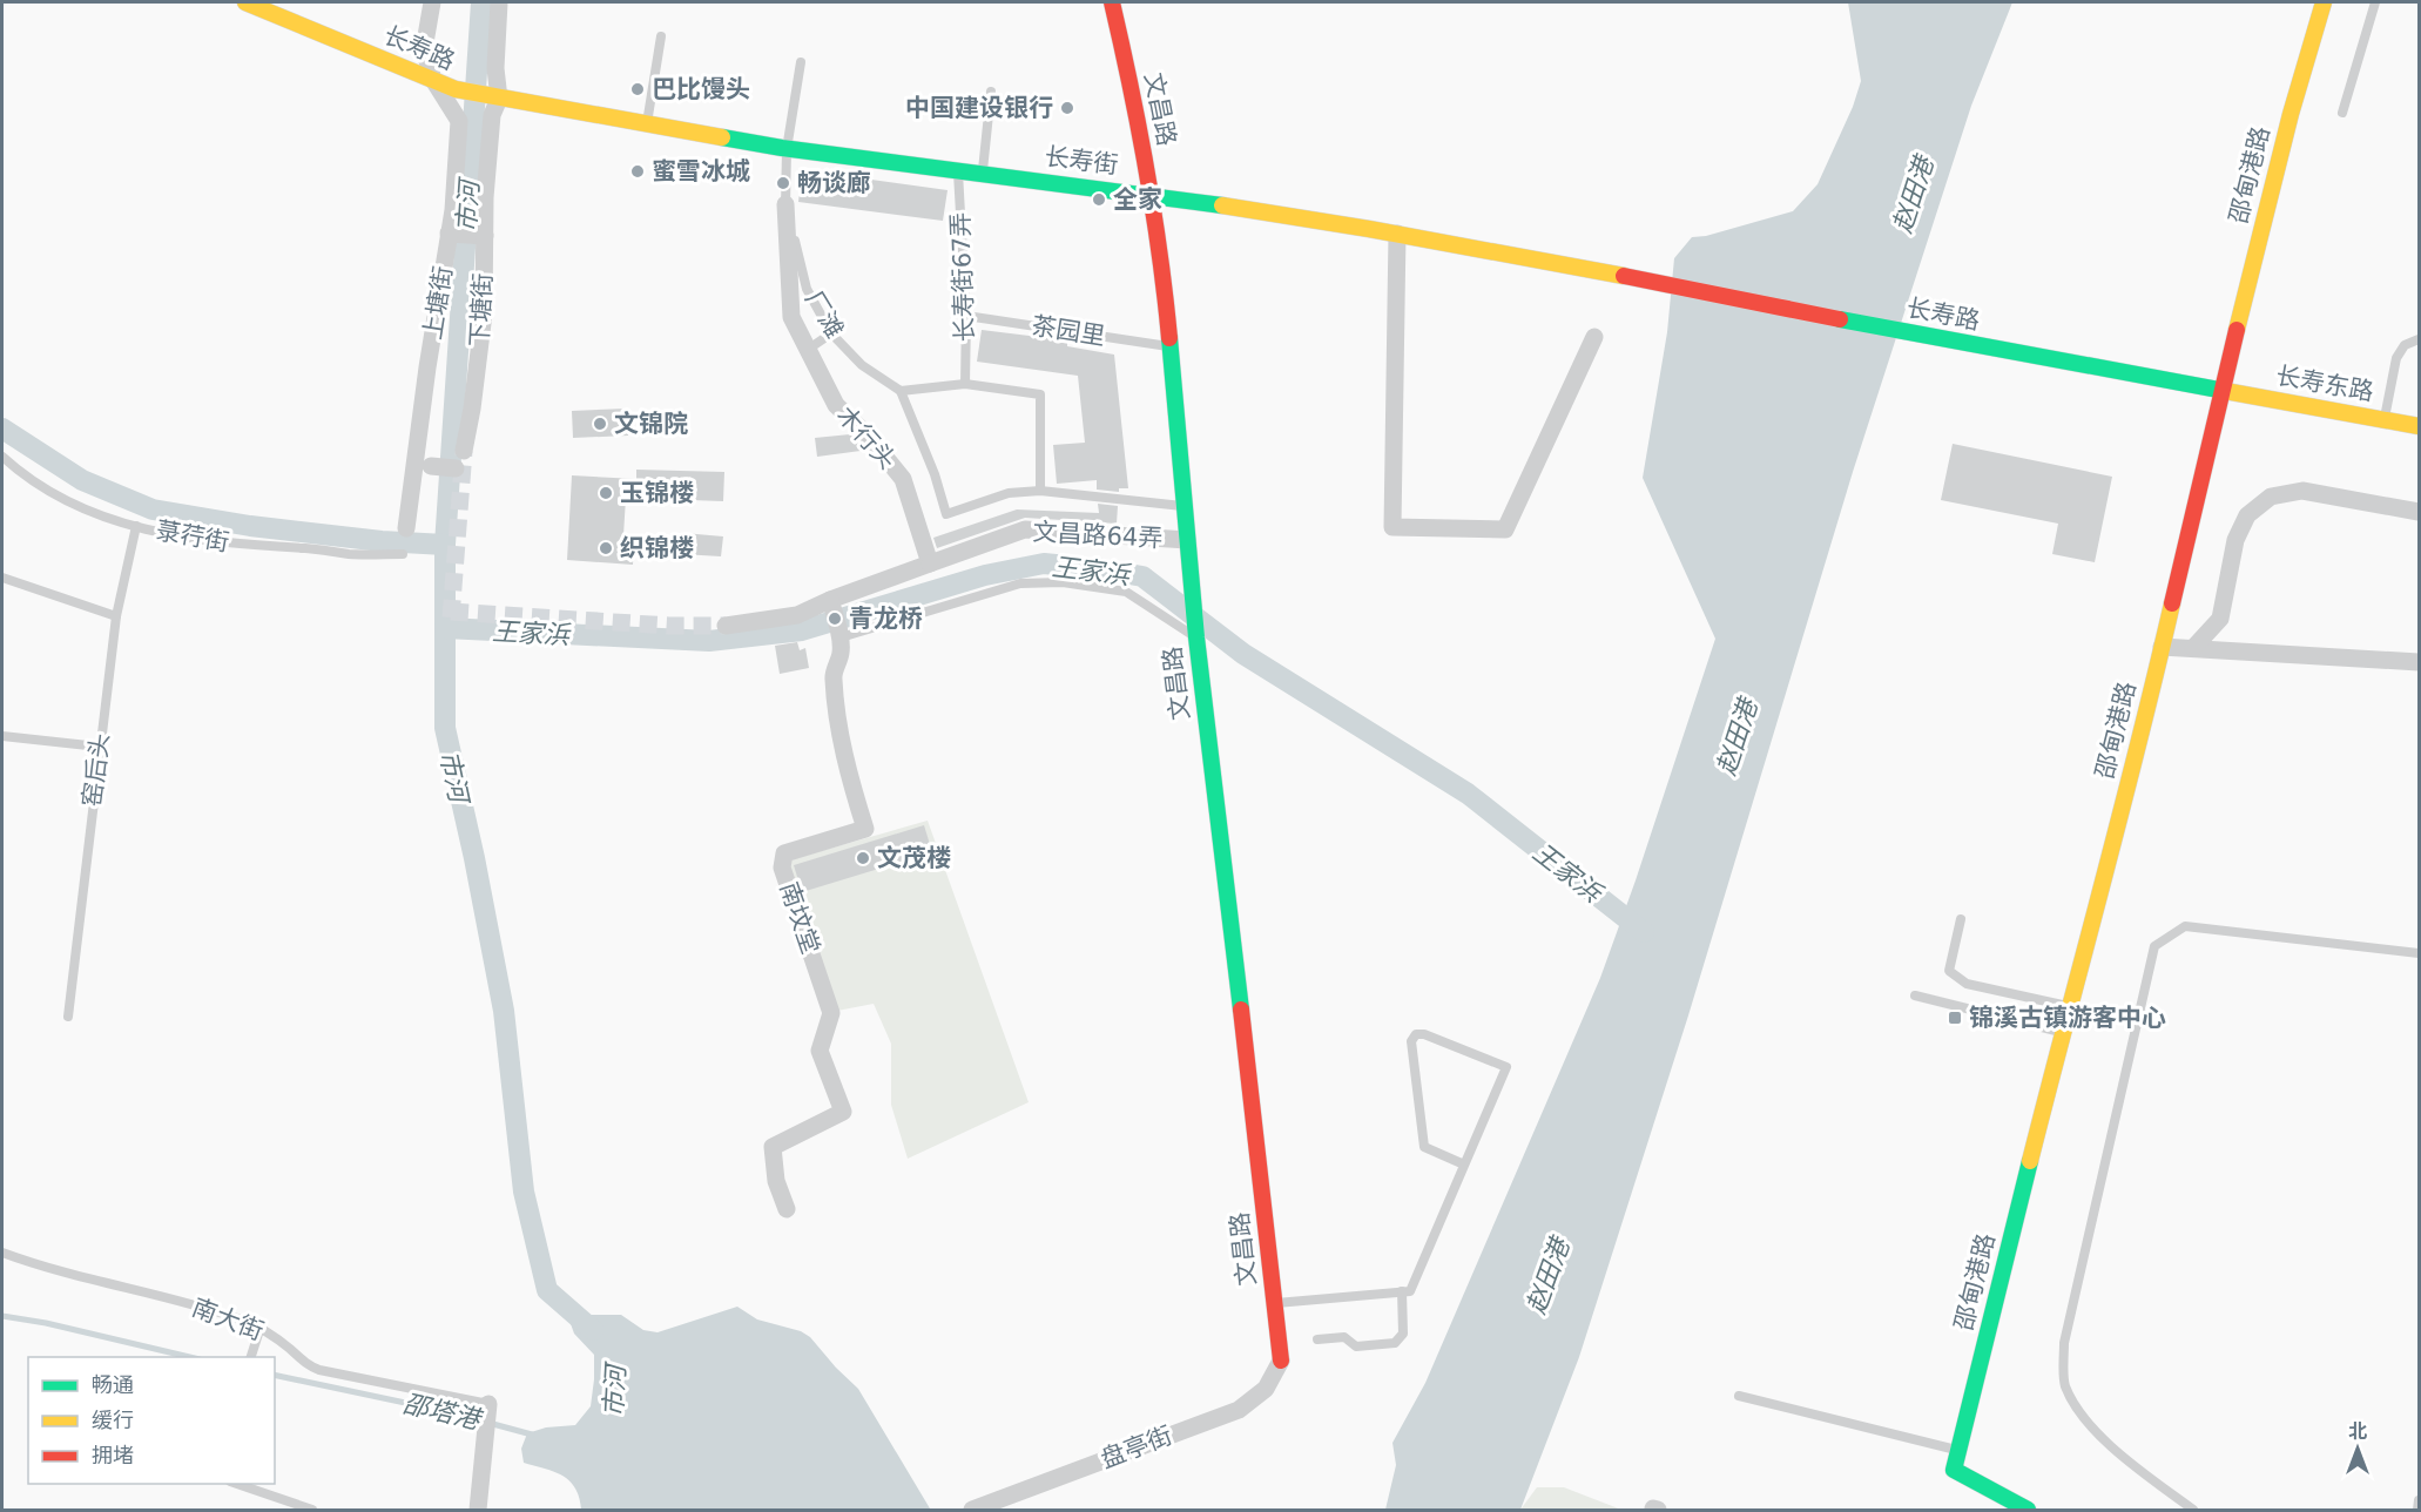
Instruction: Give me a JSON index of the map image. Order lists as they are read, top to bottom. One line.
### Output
{"streets":{"street":["长寿路","文昌路","长寿街","邵甸港路","上塘街","下塘街","长寿东路","木行头","文昌路64弄","南坟堂","盘亭街"],"lane":["长寿街67弄","厂滩","茶园里","菉荇街","窑后头","南大街"]},"crossings":[["长寿路","长寿街"],["长寿路","邵甸港路"],["长寿路","上塘街"],["长寿路","下塘街"],["长寿路","长寿东路"],["文昌路","长寿街"],["文昌路","茶园里"],["文昌路","文昌路64弄"],["文昌路","盘亭街"],["长寿街","长寿街67弄"],["长寿街","下塘街"],["长寿街","厂滩"],["邵甸港路","长寿东路"],["长寿街67弄","茶园里"],["上塘街","下塘街"],["厂滩","木行头"],["木行头","文昌路64弄"],["菉荇街","窑后头"]],"water":["赵田港","市河","王家浜","邵塔港"],"places":{"other":["巴比馒头","中国建设银行","蜜雪冰城","畅谈廊","全家","文锦院","玉锦楼","织锦楼","青龙桥","文茂楼"],"transit":["锦溪古镇游客中心"]},"legend":["畅通","缓行","拥堵"],"north":"top"}
